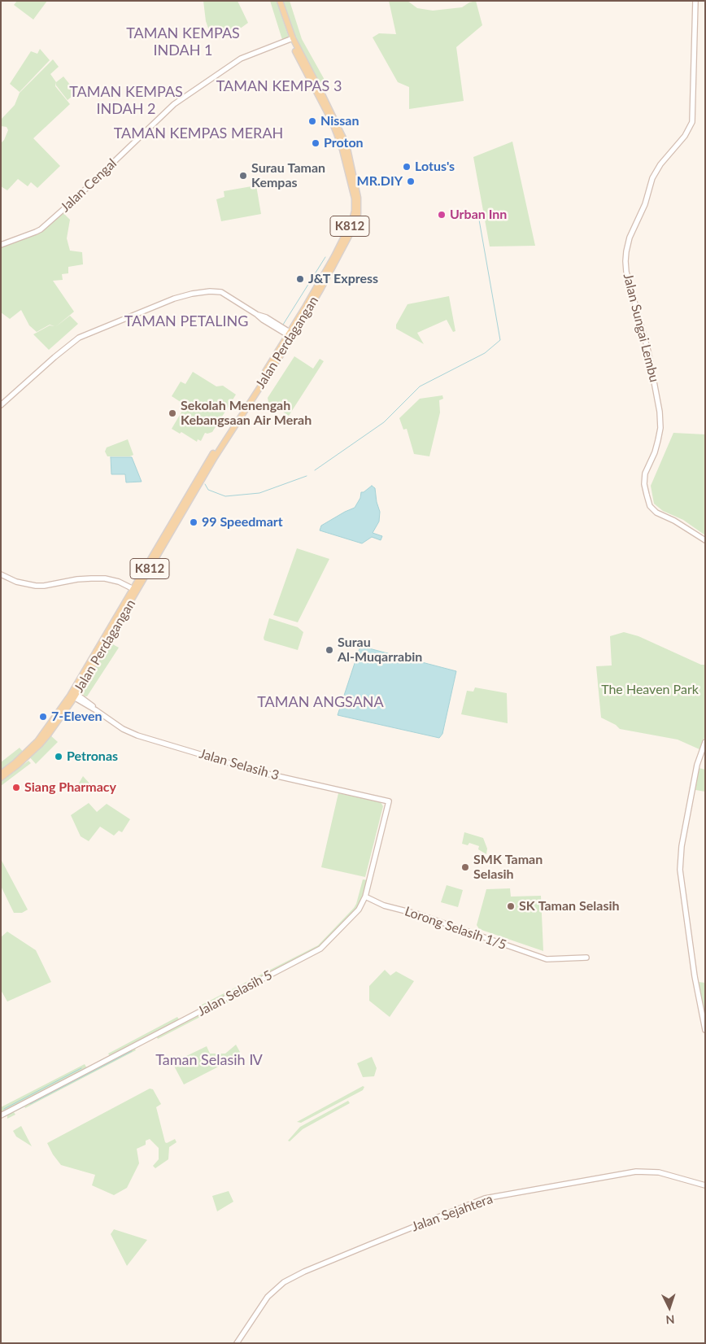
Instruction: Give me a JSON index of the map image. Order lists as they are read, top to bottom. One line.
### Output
{"streets":{"main road":["K812","Jalan Perdagangan"],"street":["Jalan Cengal","Jalan Sungai Lembu","Jalan Selasih 3","Lorong Selasih 1/5","Jalan Selasih 5","Jalan Sejahtera"]},"crossings":[["Jalan Cengal","Jalan Perdagangan"],["Jalan Perdagangan","Jalan Selasih 3"],["Jalan Selasih 3","Jalan Selasih 5"],["Lorong Selasih 1/5","Jalan Selasih 5"]],"districts":["TAMAN KEMPAS INDAH 1","TAMAN KEMPAS 3","TAMAN KEMPAS INDAH 2","TAMAN KEMPAS MERAH","TAMAN PETALING","TAMAN ANGSANA","Taman Selasih Ⅳ"],"parks":["The Heaven Park"],"places":["Nissan","Proton","Lotus's","Surau Taman Kempas","MR.DIY","Urban Inn","J&T Express","Sekolah Menengah Kebangsaan Air Merah","99 Speedmart","Surau Al-Muqarrabin","7-Eleven","Petronas","Siang Pharmacy","SMK Taman Selasih","SK Taman Selasih"],"north":"bottom"}
